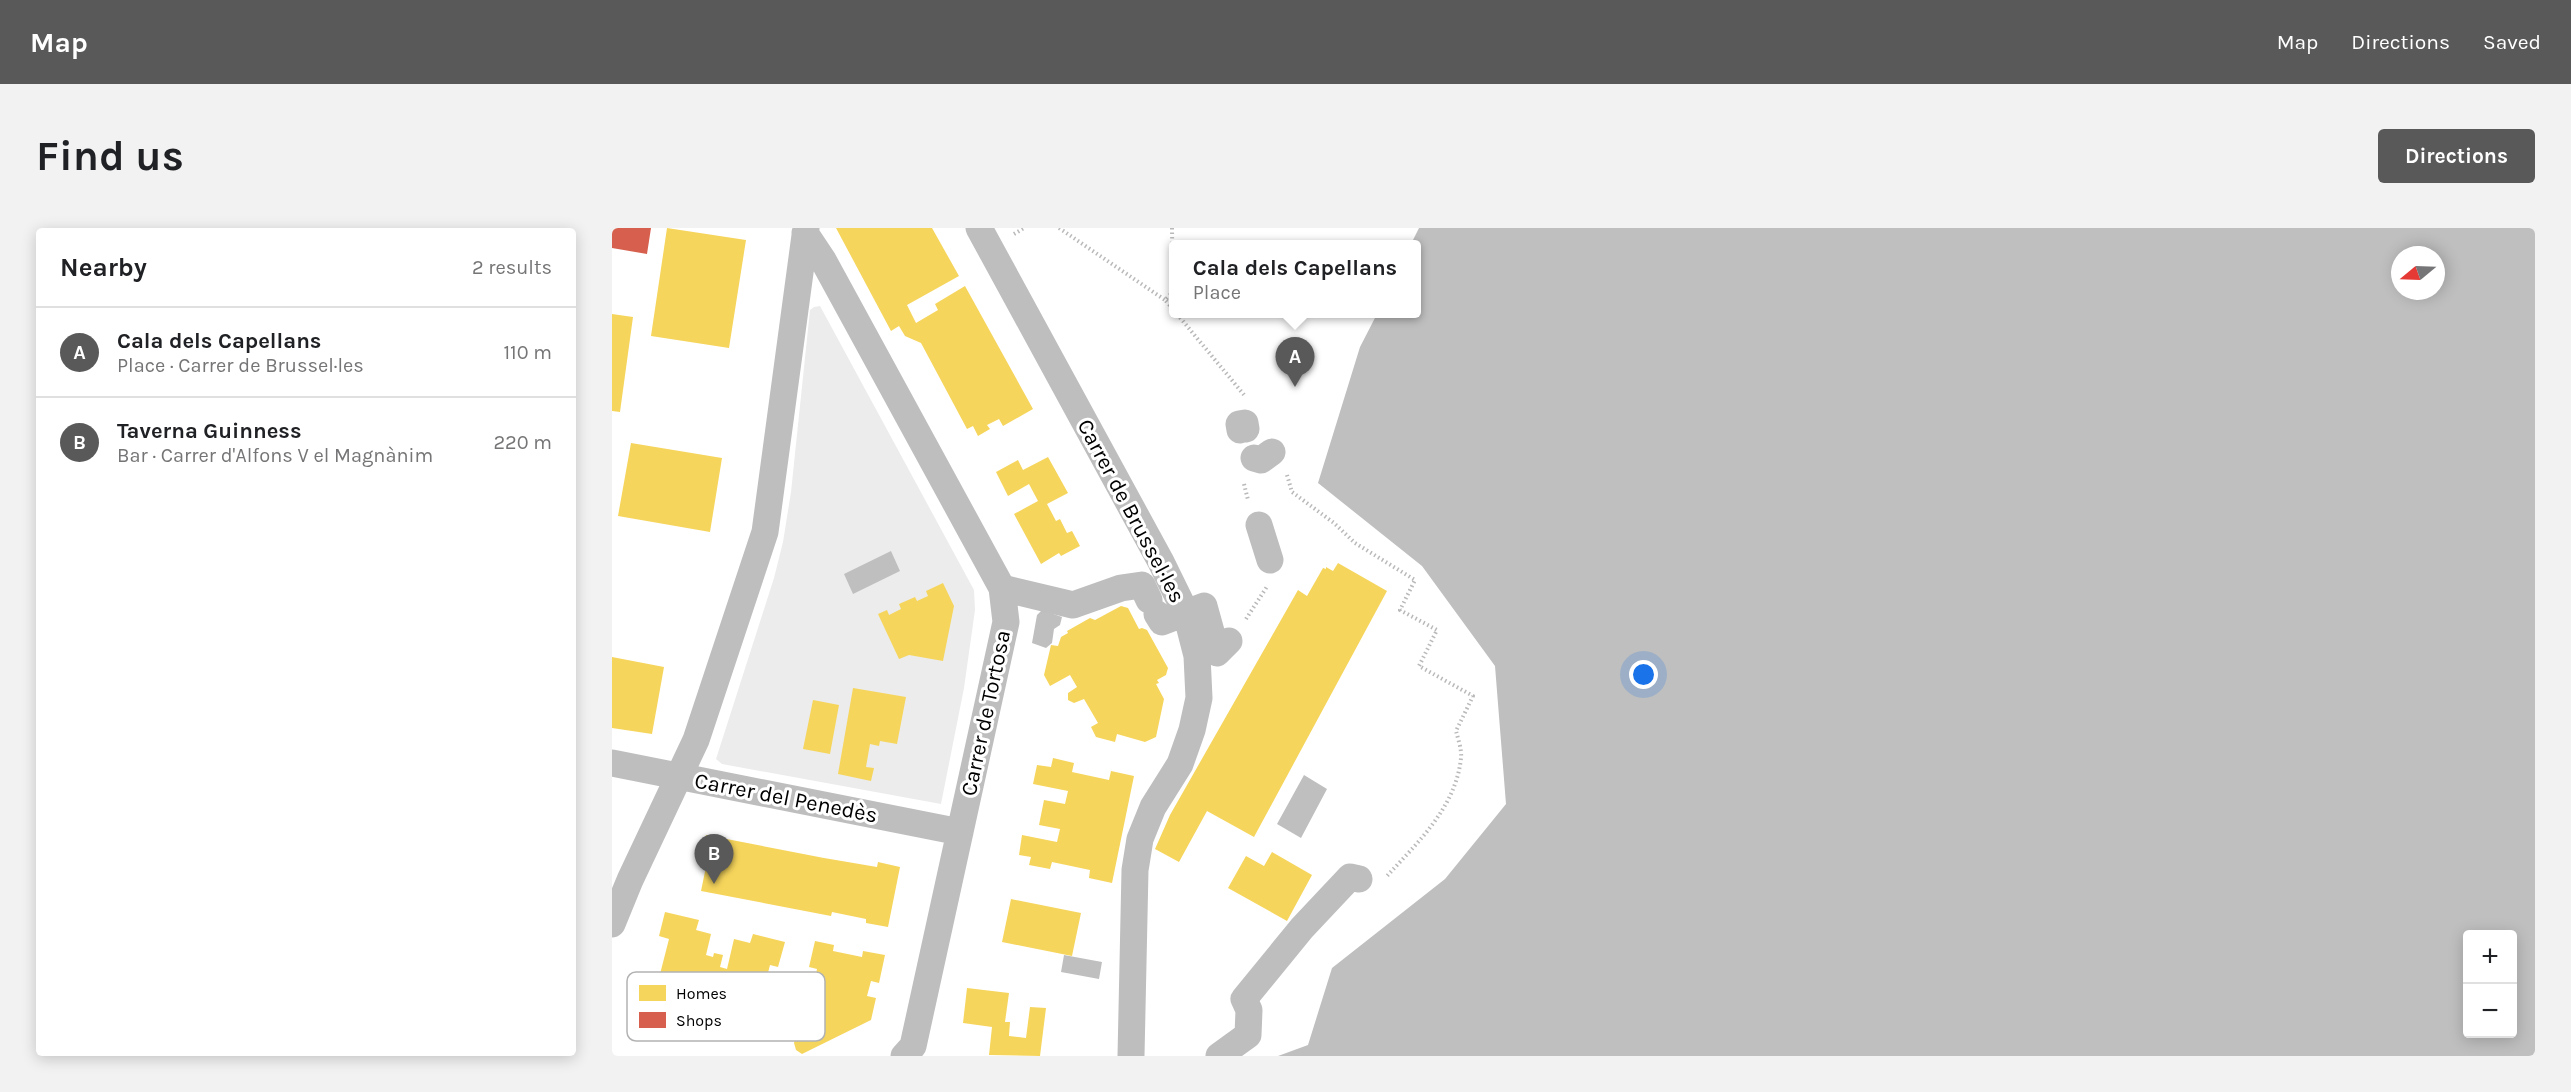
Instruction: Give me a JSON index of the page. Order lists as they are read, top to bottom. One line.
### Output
{"streets":{"street":["Carrer de Brussel·les","Carrer de Tortosa","Carrer del Penedès"]},"crossings":[["Carrer de Tortosa","Carrer del Penedès"]],"legend":["Homes","Shops"],"north":"left","page":{"header":"Map","nav":["Map","Directions","Saved"],"buttons":"Directions","title":"Find us","heading":["Nearby","2 results"],"popup":["Cala dels Capellans","Place"],"list":[{"mark":"A","name":"Cala dels Capellans","note":"Place · Carrer de Brussel·les","value":"110 m"},{"mark":"B","name":"Taverna Guinness","note":"Bar · Carrer d'Alfons V el Magnànim","value":"220 m"}],"pins":["A","B"],"map_buttons":["+","−"]}}
